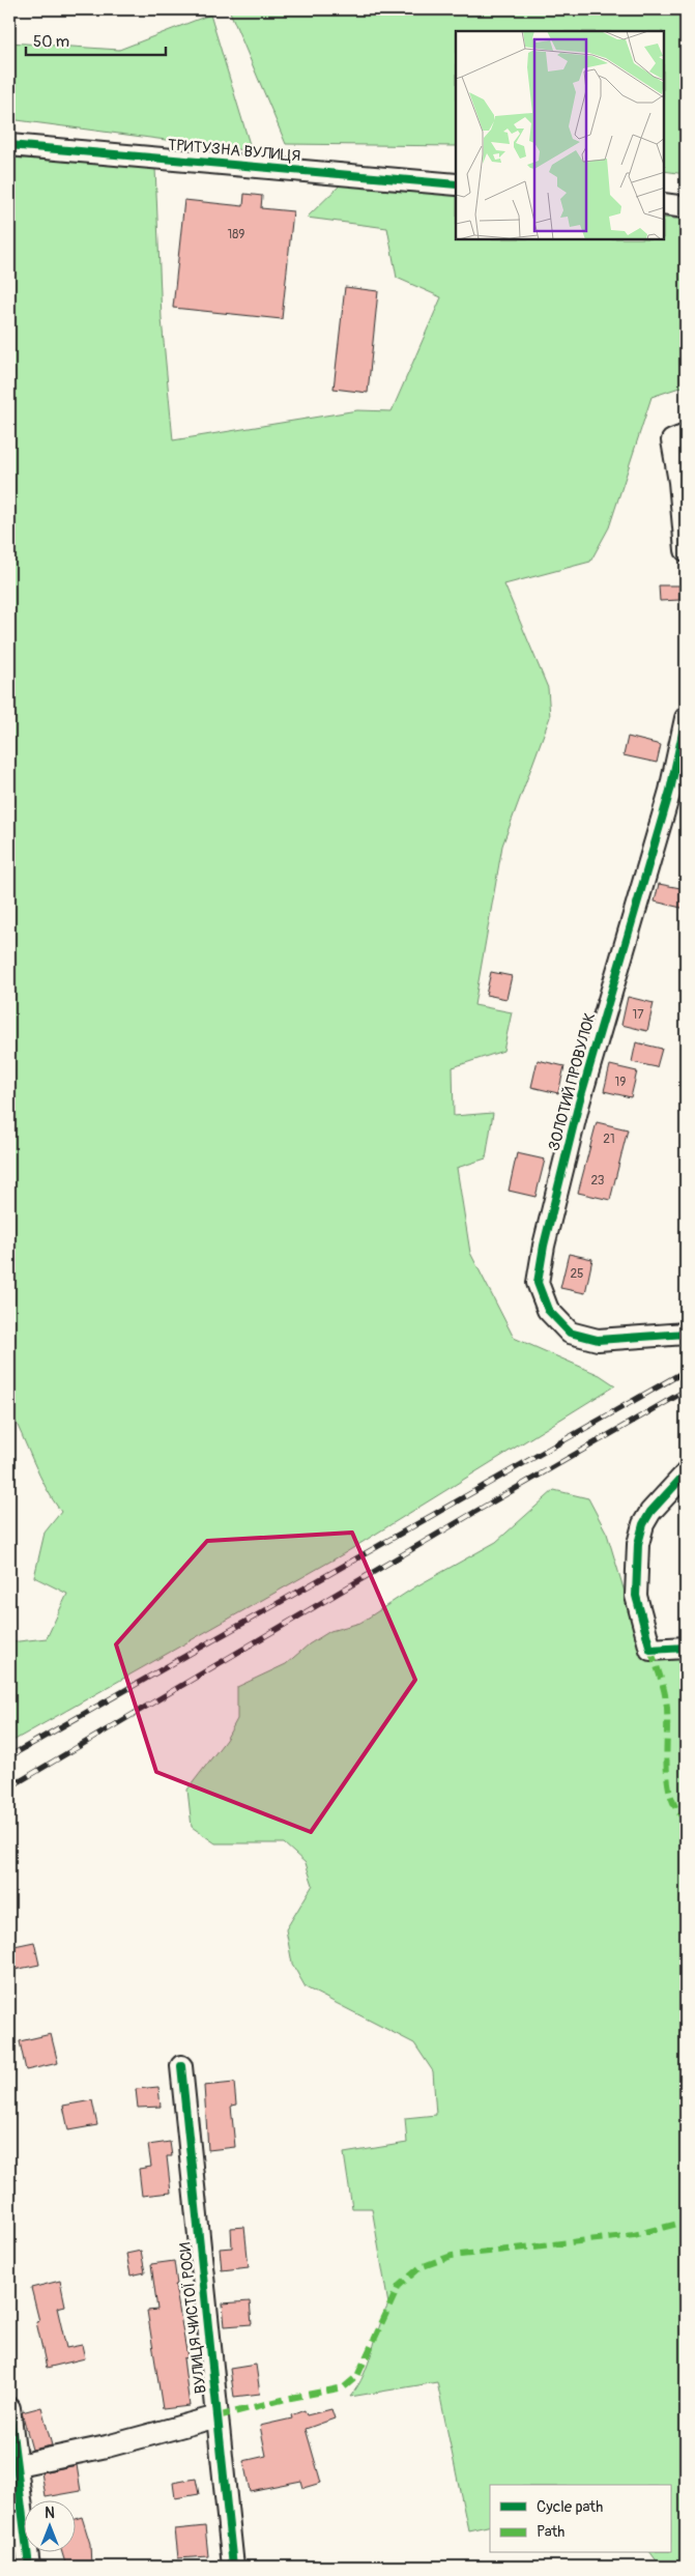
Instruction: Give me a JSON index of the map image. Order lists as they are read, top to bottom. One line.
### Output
{"streets":{"street":["ТРИТУЗНА ВУЛИЦЯ","ЗОЛОТИЙ ПРОВУЛОК","ВУЛИЦЯ ЧИСТОЇ РОСИ"]},"house_numbers":["189","17","19","21","23","25"],"legend":["Cycle path","Path"],"scale_bar":"50 m","north":"top"}
